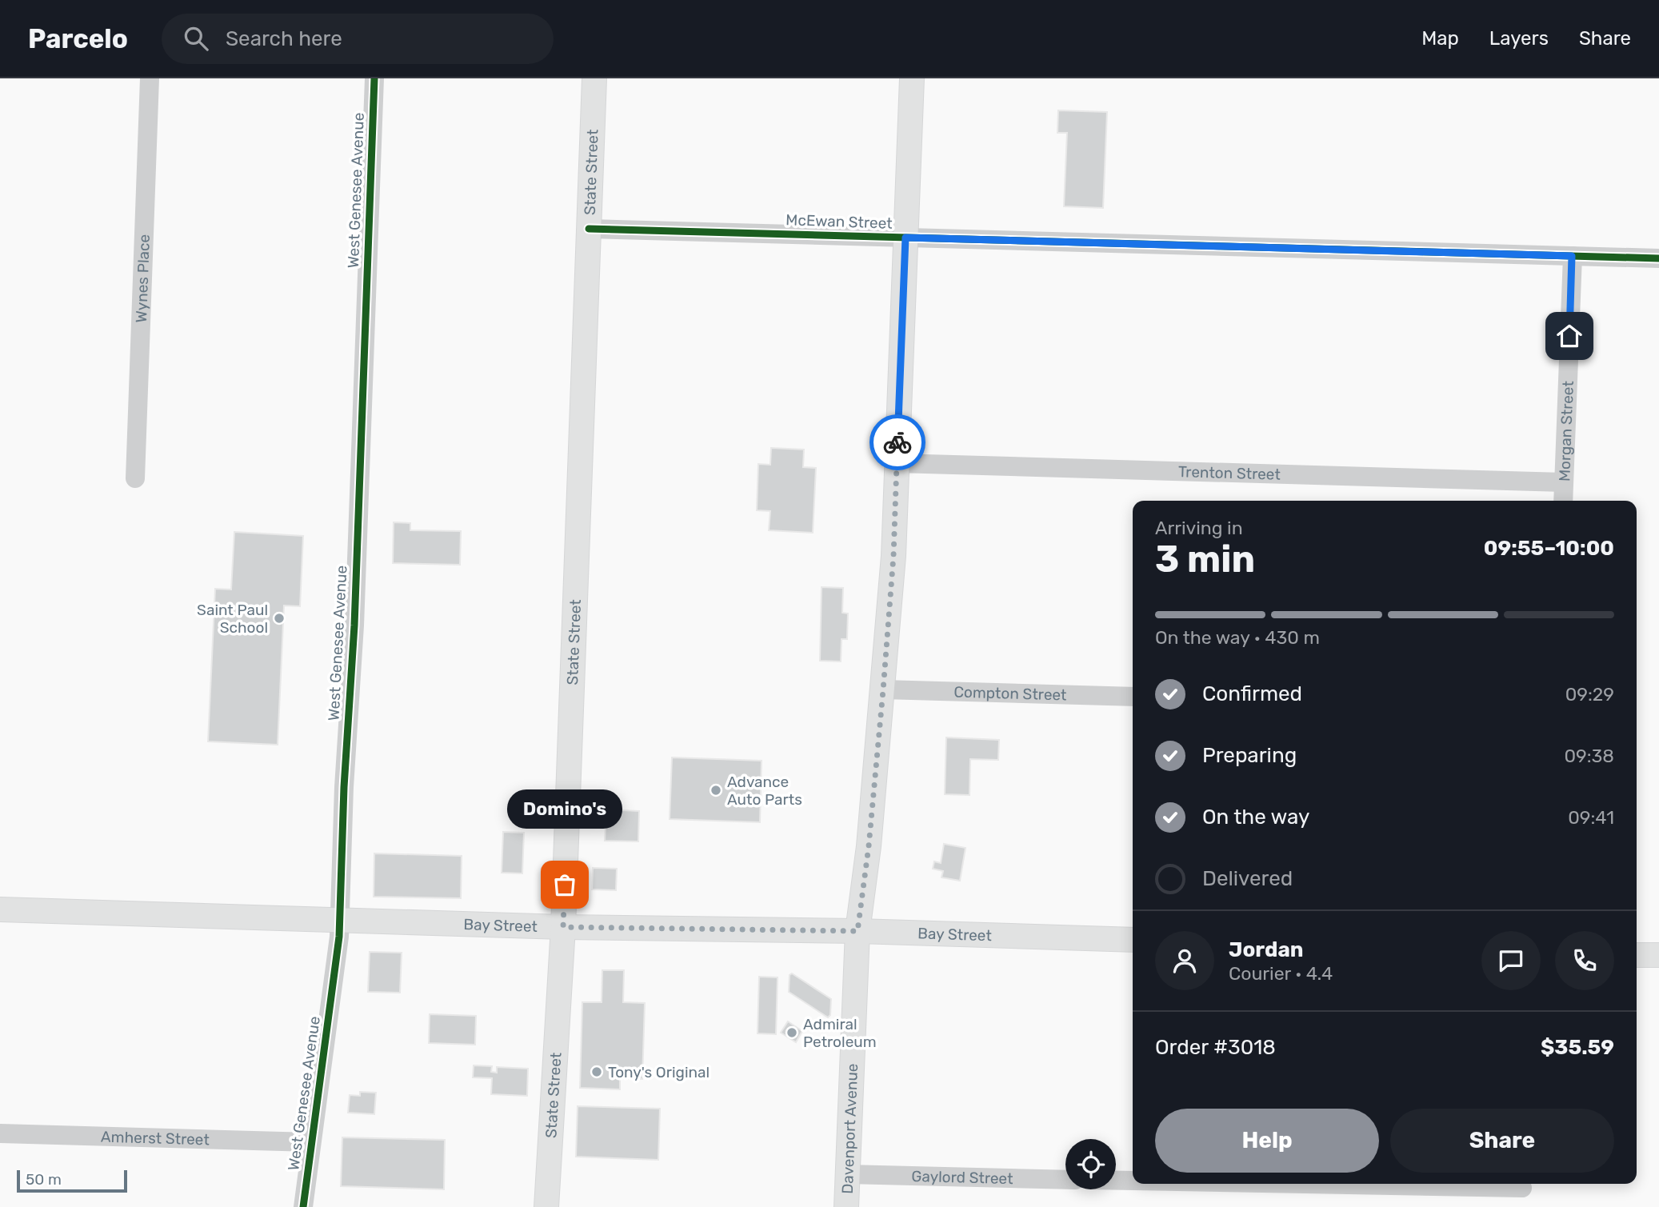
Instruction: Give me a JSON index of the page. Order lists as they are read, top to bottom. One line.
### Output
{"streets":{"main road":["State Street","Bay Street","Davenport Avenue"],"street":["West Genesee Avenue","McEwan Street","Wynes Place","Morgan Street","Trenton Street","Compton Street","Amherst Street","Gaylord Street"]},"crossings":[["State Street","McEwan Street"],["State Street","Bay Street"],["West Genesee Avenue","Bay Street"],["West Genesee Avenue","Amherst Street"],["McEwan Street","Morgan Street"],["McEwan Street","Davenport Avenue"],["Morgan Street","Trenton Street"],["Trenton Street","Davenport Avenue"],["Compton Street","Davenport Avenue"],["Bay Street","Davenport Avenue"],["Davenport Avenue","Gaylord Street"]],"places":["Saint Paul School","Advance Auto Parts","Domino's","Admiral Petroleum","Tony's Original"],"scale_bar":"50 m","page":{"header":"Parcelo","search":"Search here","nav":["Map","Layers","Share"],"heading":["3 min","Arriving in","09:55–10:00"],"panel":["Jordan","Courier · 4.4","Order #3018","$35.59"],"bar":"On the way · 430 m","list":[["Confirmed","09:29"],["Preparing","09:38"],["On the way","09:41"],"Delivered"],"bubble":"Domino's","buttons":["Help","Share"],"scale":"50 m"}}
